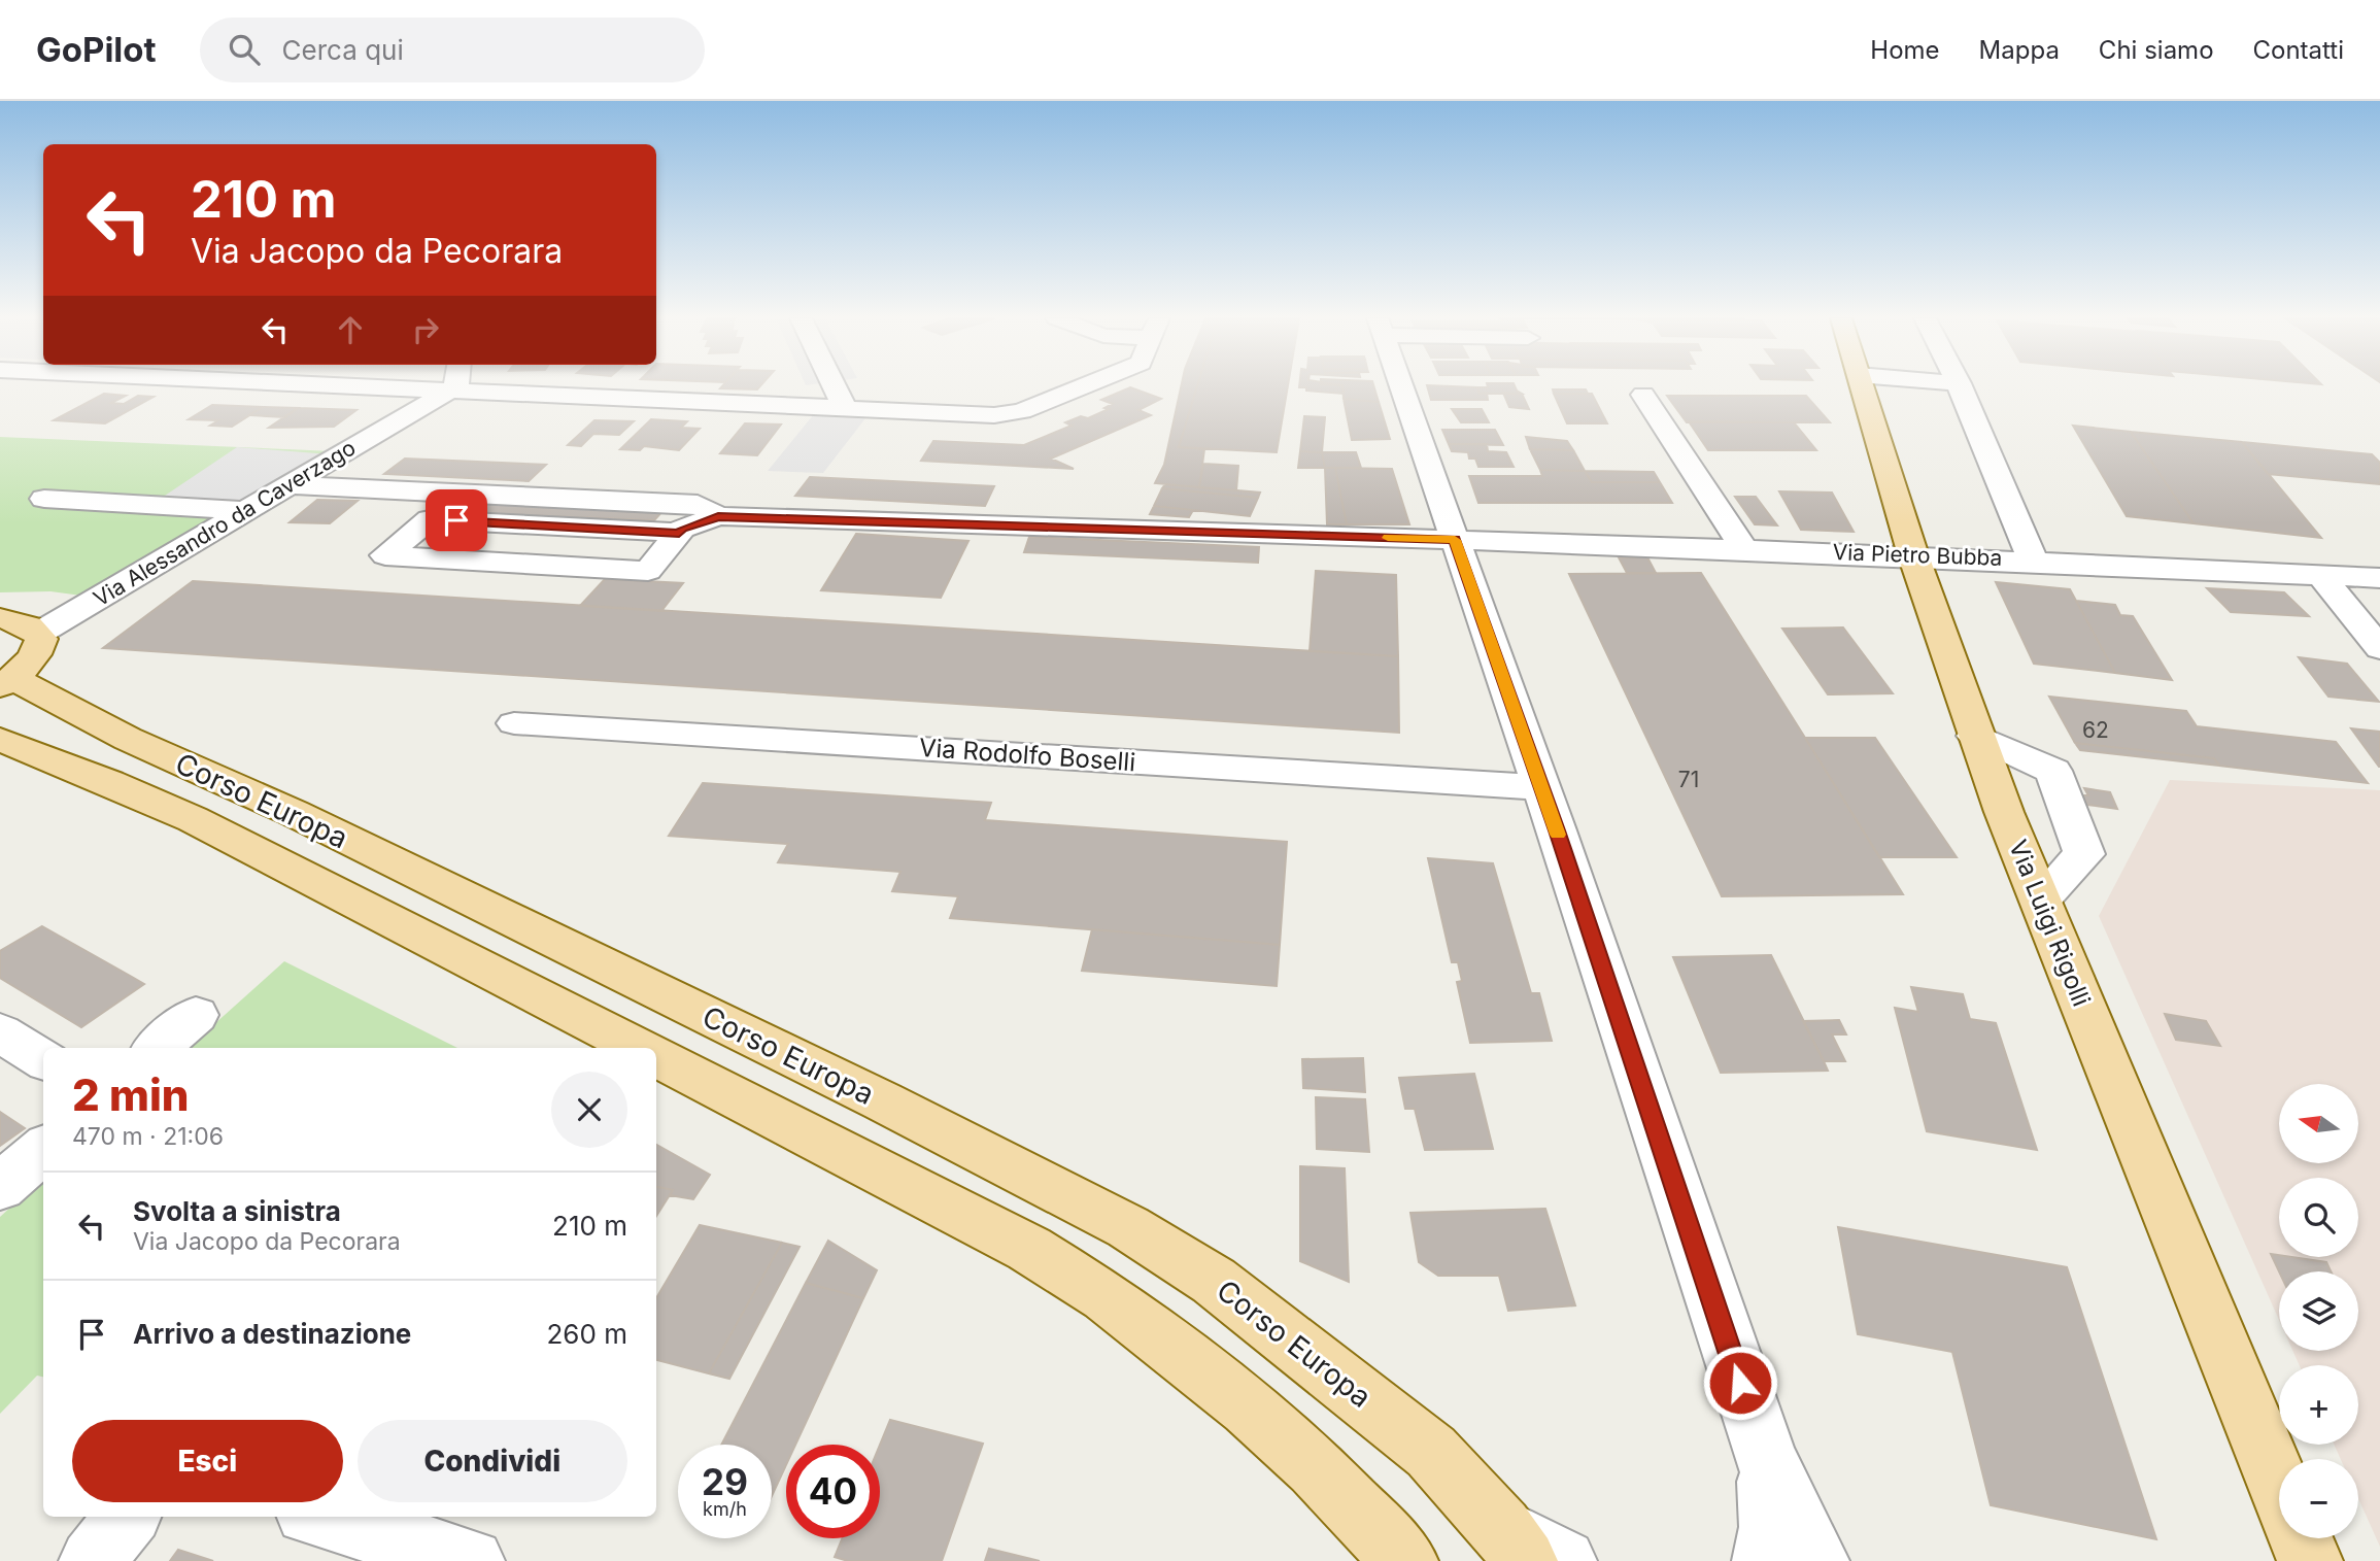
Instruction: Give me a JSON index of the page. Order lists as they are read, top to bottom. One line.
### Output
{"streets":{"main road":["Corso Europa","Via Luigi Rigolli"],"street":["Via Alessandro da Caverzago","Via Pietro Bubba","Via Rodolfo Boselli"]},"crossings":[["Via Alessandro da Caverzago","Corso Europa"],["Via Pietro Bubba","Via Luigi Rigolli"]],"house_numbers":["62","71"],"north":"left","page":{"header":"GoPilot","search":"Cerca qui","nav":["Home","Mappa","Chi siamo","Contatti"],"turn":["210 m","Via Jacopo da Pecorara"],"heading":["2 min","470 m · 21:06"],"map_buttons":["+","−"],"list":[{"name":"Svolta a sinistra","note":"Via Jacopo da Pecorara","value":"210 m"},{"name":"Arrivo a destinazione","value":"260 m"}],"buttons":["Esci","Condividi"],"speed":"29 km/h","limit":"40"}}
